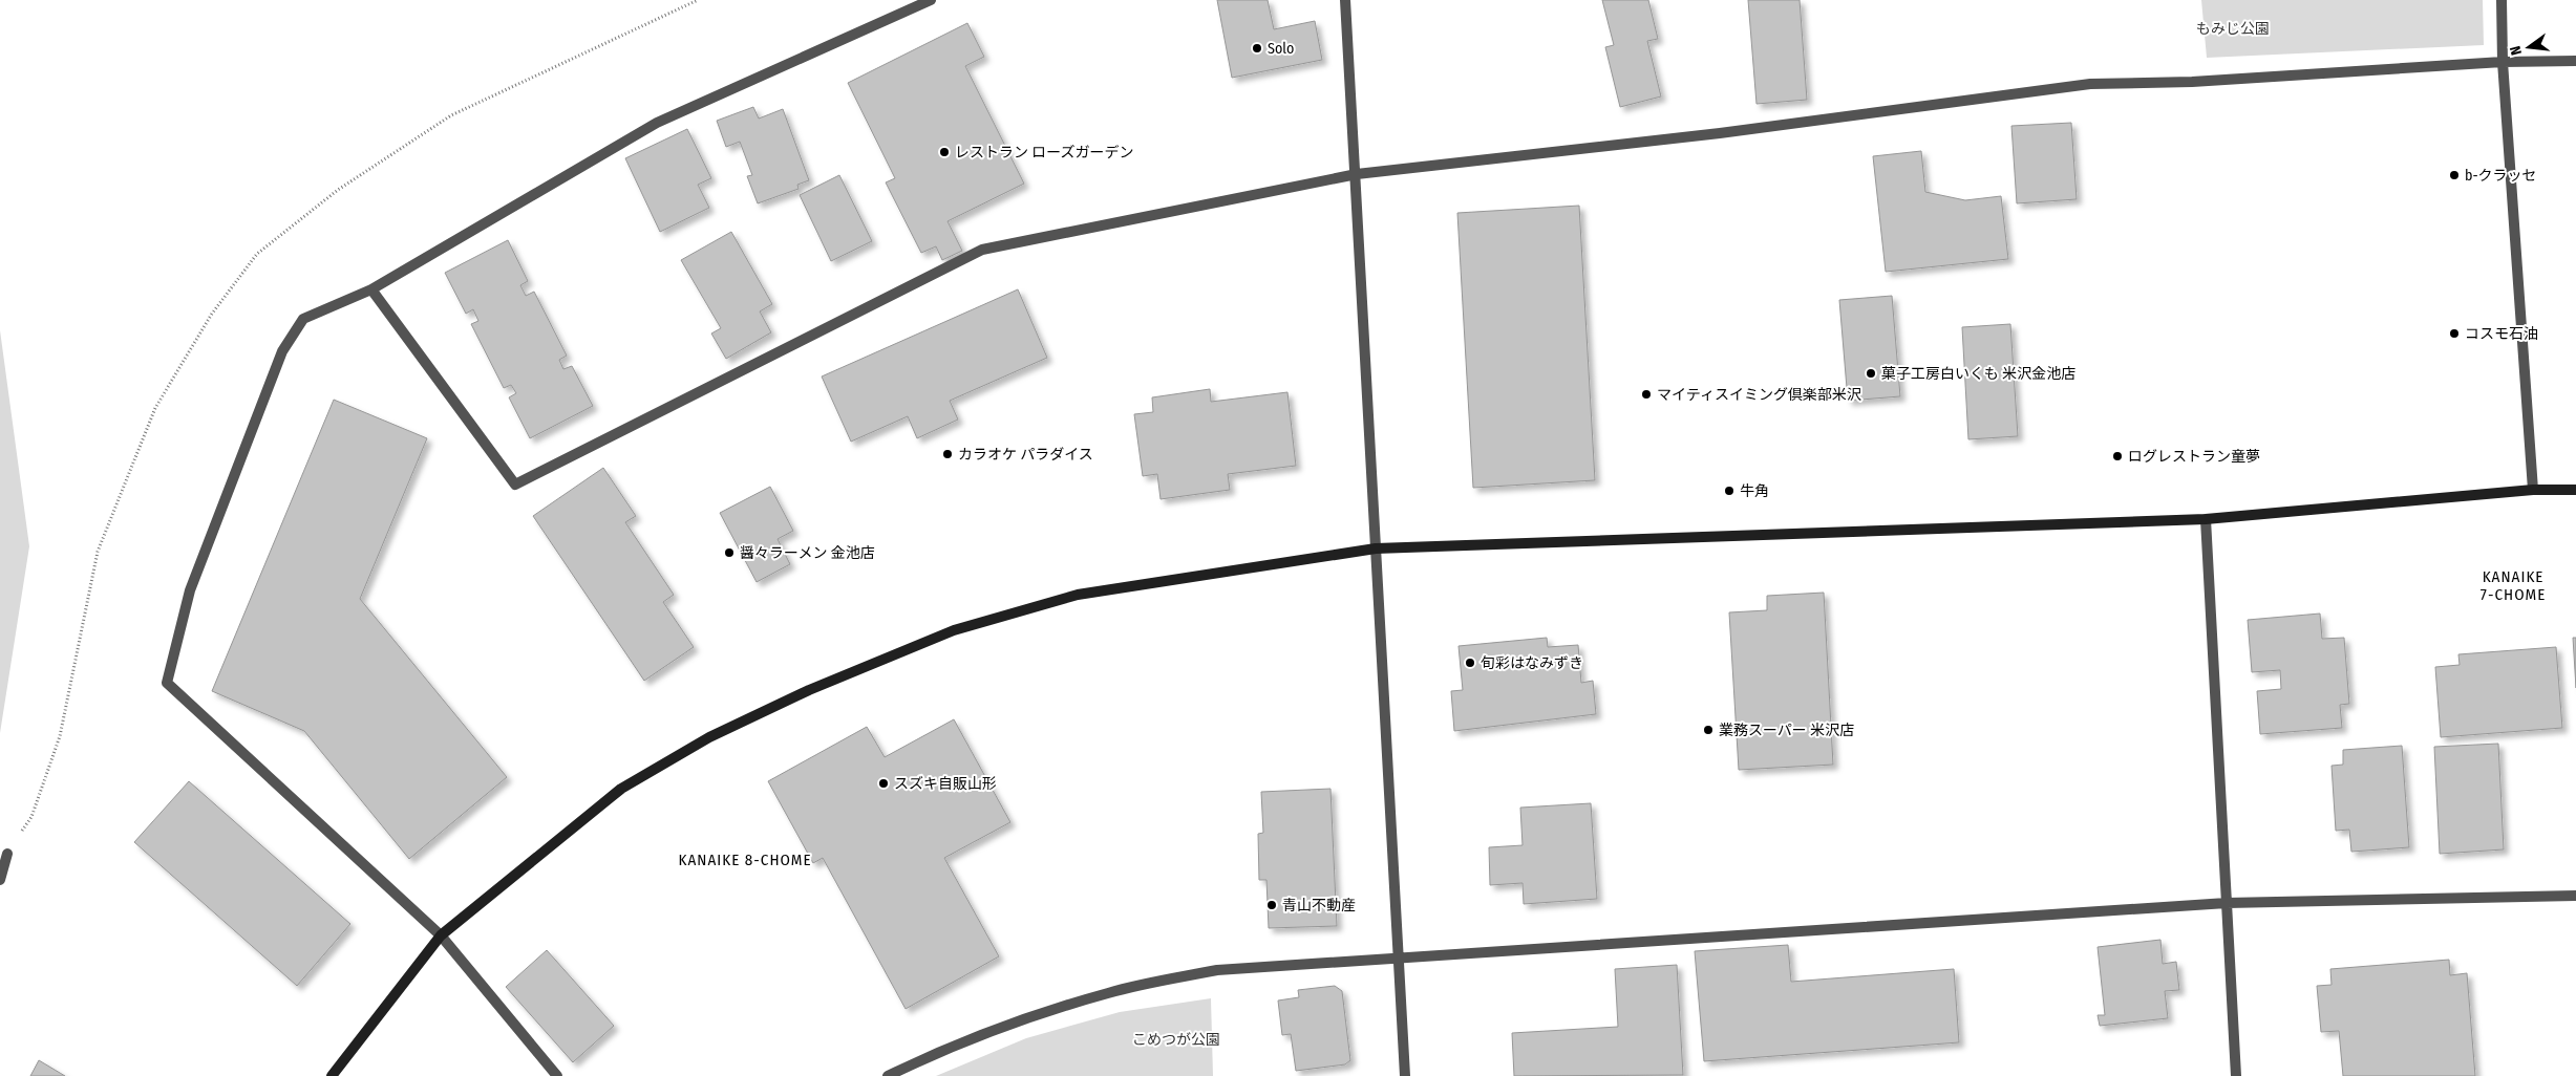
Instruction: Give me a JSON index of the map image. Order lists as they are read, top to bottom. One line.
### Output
{"districts":["KANAIKE 7-CHOME","KANAIKE 8-CHOME"],"parks":["もみじ公園","こめつが公園"],"places":["Solo","レストラン ローズガーデン","b-クラッセ","コスモ石油","菓子工房白いくも 米沢金池店","マイティスイミング倶楽部米沢","カラオケ パラダイス","ログレストラン童夢","牛角","醤々ラーメン 金池店","旬彩はなみずき","業務スーパー 米沢店","スズキ自販山形","青山不動産"],"north":"left"}
